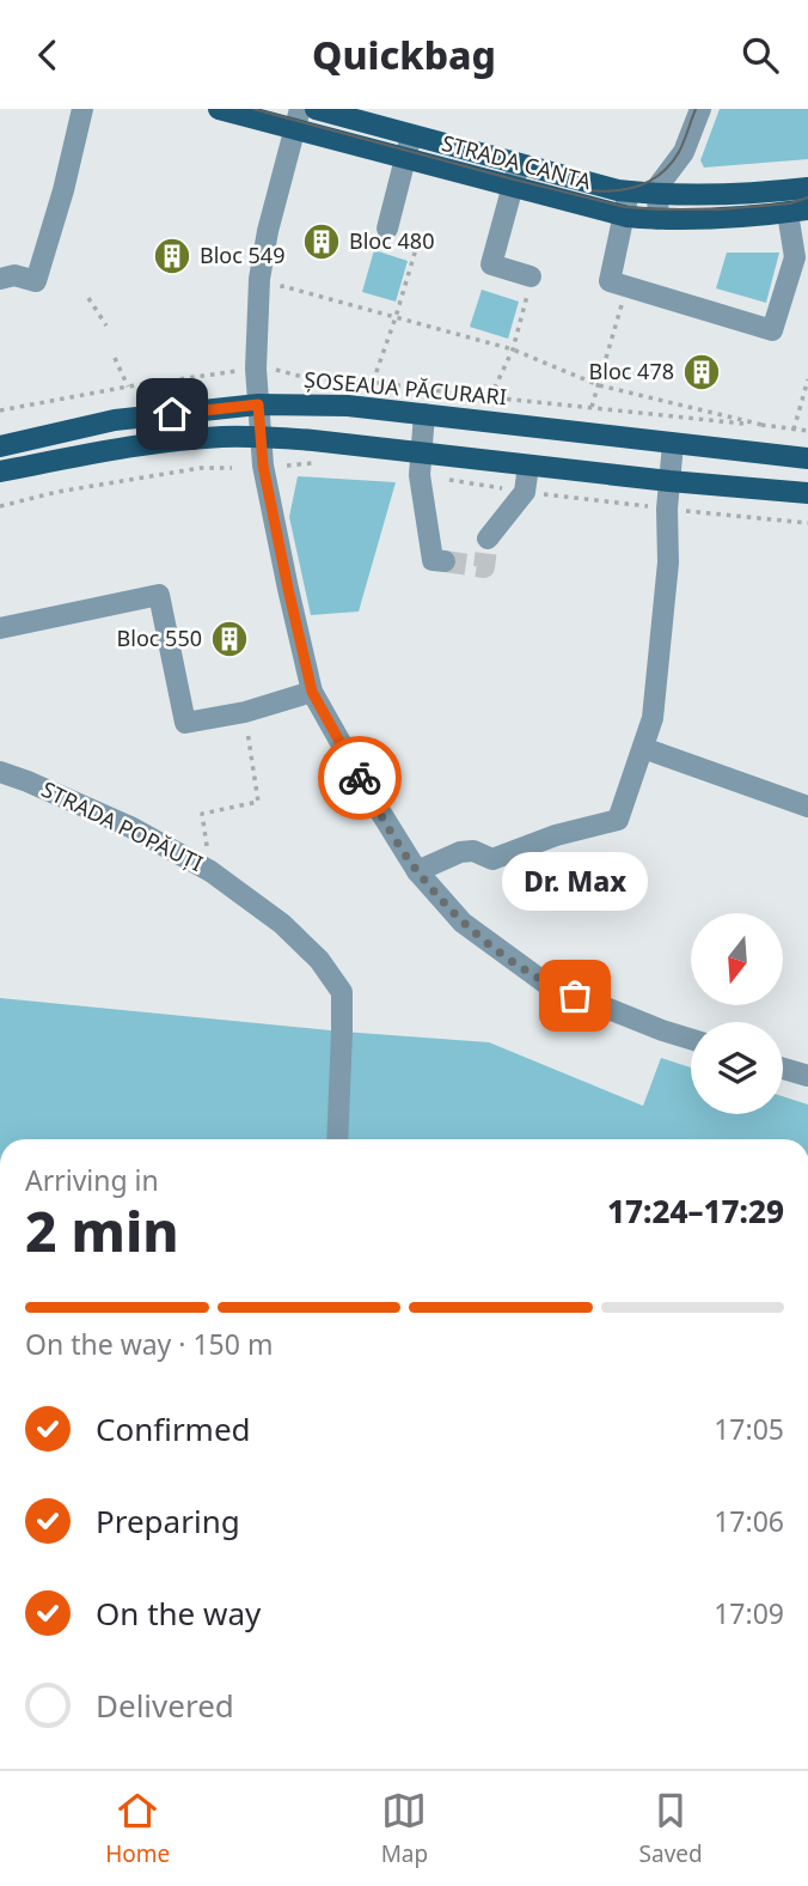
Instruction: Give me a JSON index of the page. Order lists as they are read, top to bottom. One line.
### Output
{"streets":{"main road":["STRADA CANTA","ȘOSEAUA PĂCURARI"],"street":["STRADA POPĂUȚI"]},"places":{"building":["Bloc 480","Bloc 549","Bloc 478","Bloc 550"],"other":["Dr. Max"]},"north":"bottom","page":{"header":"Quickbag","bubble":"Dr. Max","heading":["2 min","Arriving in","17:24–17:29"],"bar":"On the way · 150 m","list":[["Confirmed","17:05"],["Preparing","17:06"],["On the way","17:09"],"Delivered"],"tabs":["Home","Map","Saved"]}}
